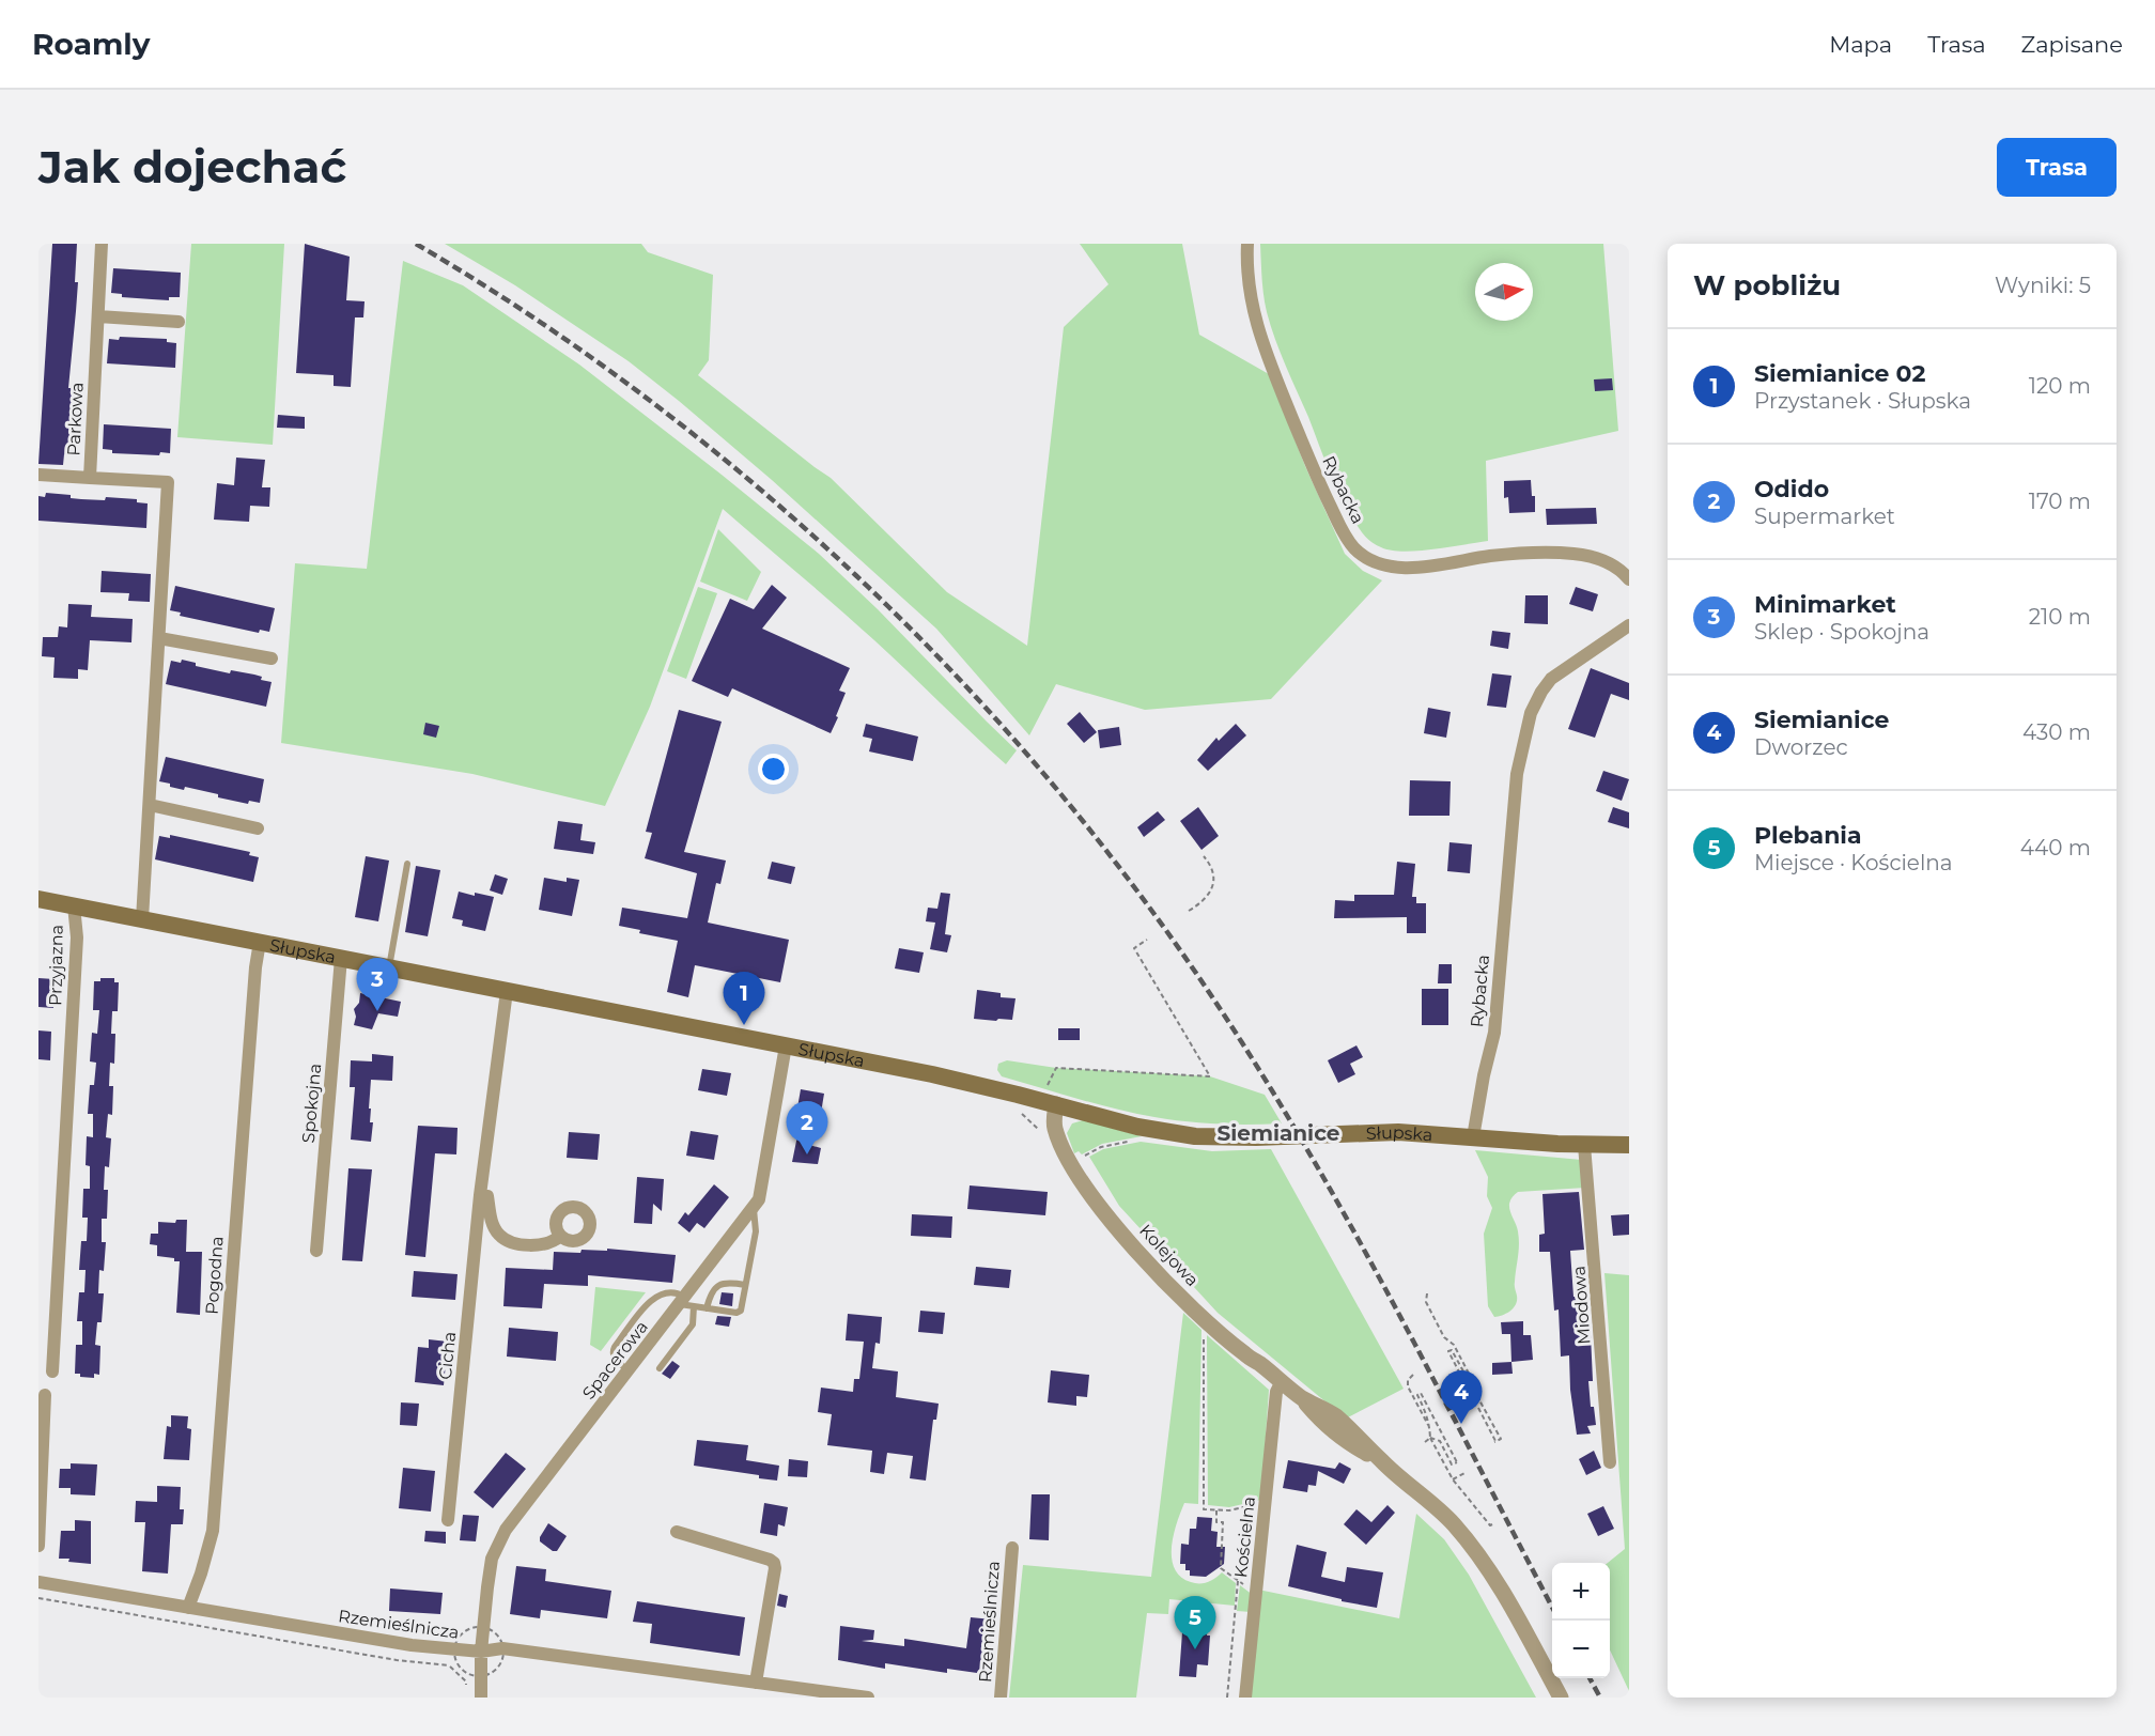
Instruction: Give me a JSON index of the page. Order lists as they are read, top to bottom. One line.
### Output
{"streets":{"main road":["Słupska"],"street":["Parkowa","Rybacka","Przyjazna","Spokojna","Kolejowa","Pogodna","Miodowa","Cicha","Spacerowa","Kościelna","Rzemieślnicza"]},"crossings":[["Parkowa","Słupska"],["Rybacka","Słupska"],["Słupska","Przyjazna"],["Słupska","Spokojna"],["Słupska","Kolejowa"],["Słupska","Pogodna"],["Słupska","Miodowa"],["Słupska","Cicha"],["Słupska","Spacerowa"],["Kolejowa","Kościelna"],["Pogodna","Rzemieślnicza"],["Spacerowa","Rzemieślnicza"]],"districts":["Siemianice"],"north":"right","page":{"header":"Roamly","nav":["Mapa","Trasa","Zapisane"],"buttons":"Trasa","title":"Jak dojechać","heading":["W pobliżu","Wyniki: 5"],"list":[{"mark":"1","name":"Siemianice 02","note":"Przystanek · Słupska","value":"120 m"},{"mark":"2","name":"Odido","note":"Supermarket","value":"170 m"},{"mark":"3","name":"Minimarket","note":"Sklep · Spokojna","value":"210 m"},{"mark":"4","name":"Siemianice","note":"Dworzec","value":"430 m"},{"mark":"5","name":"Plebania","note":"Miejsce · Kościelna","value":"440 m"}],"pins":["3","1","2","4","5"],"map_buttons":["+","−"]}}
